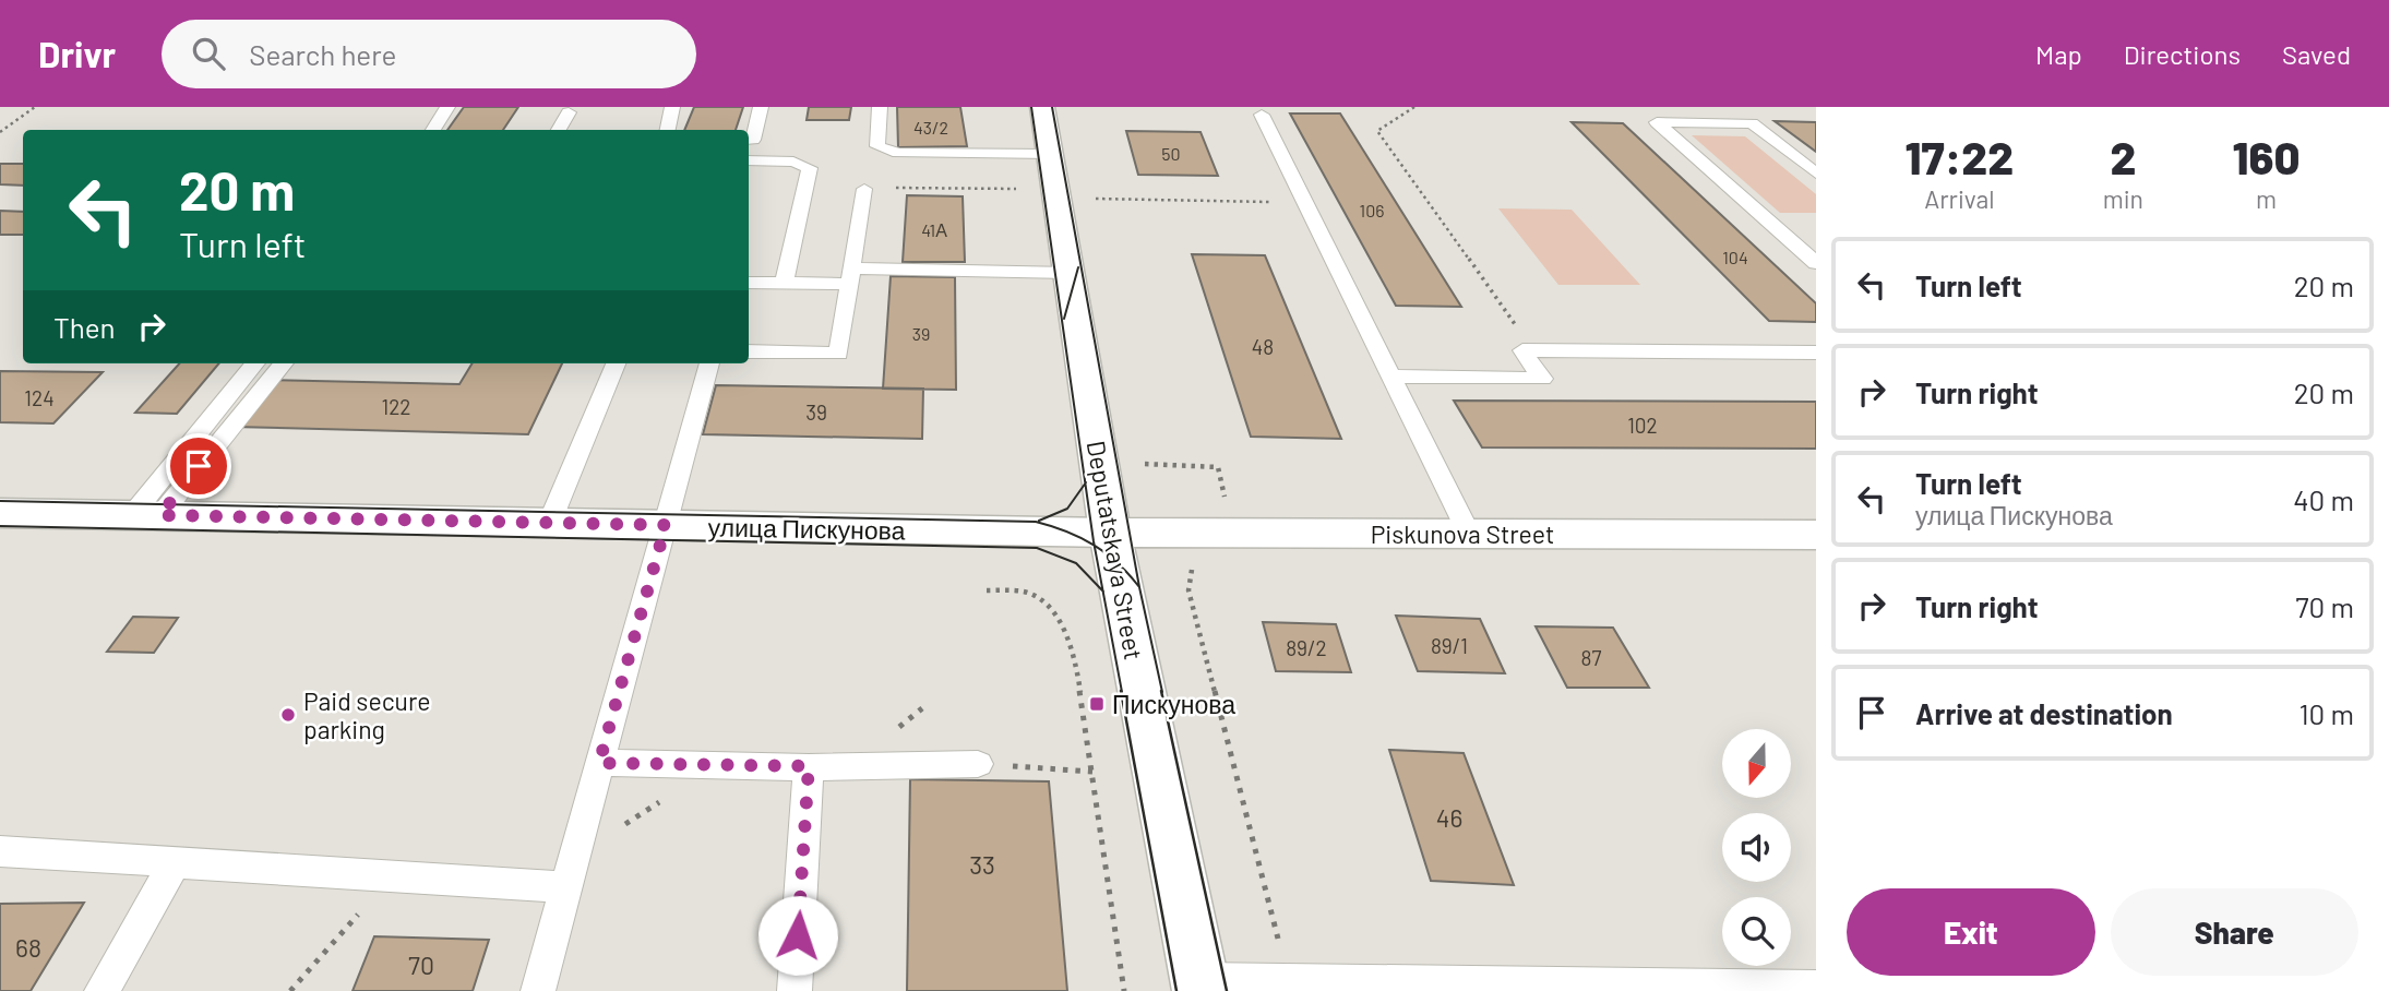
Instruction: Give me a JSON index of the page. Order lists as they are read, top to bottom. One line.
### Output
{"streets":{"main road":["улица Пискунова","Piskunova Street","Deputatskaya Street"]},"crossings":[["улица Пискунова","Piskunova Street"],["улица Пискунова","Deputatskaya Street"],["Piskunova Street","Deputatskaya Street"]],"places":{"transit":["Пискунова"],"other":["Paid secure parking"]},"house_numbers":["43/2","50","106","41А","104","39","48","124","122","39","102","89/1","89/2","87","46","33","68","70"],"north":"bottom","page":{"header":"Drivr","search":"Search here","nav":["Map","Directions","Saved"],"eta":["17:22","Arrival","2","min","160","m"],"turn":["20 m","Turn left"],"list":[{"name":"Turn left","value":"20 m"},{"name":"Turn right","value":"20 m"},{"name":"Turn left","note":"улица Пискунова","value":"40 m"},{"name":"Turn right","value":"70 m"},{"name":"Arrive at destination","value":"10 m"}],"then":"Then","buttons":["Exit","Share"]}}
